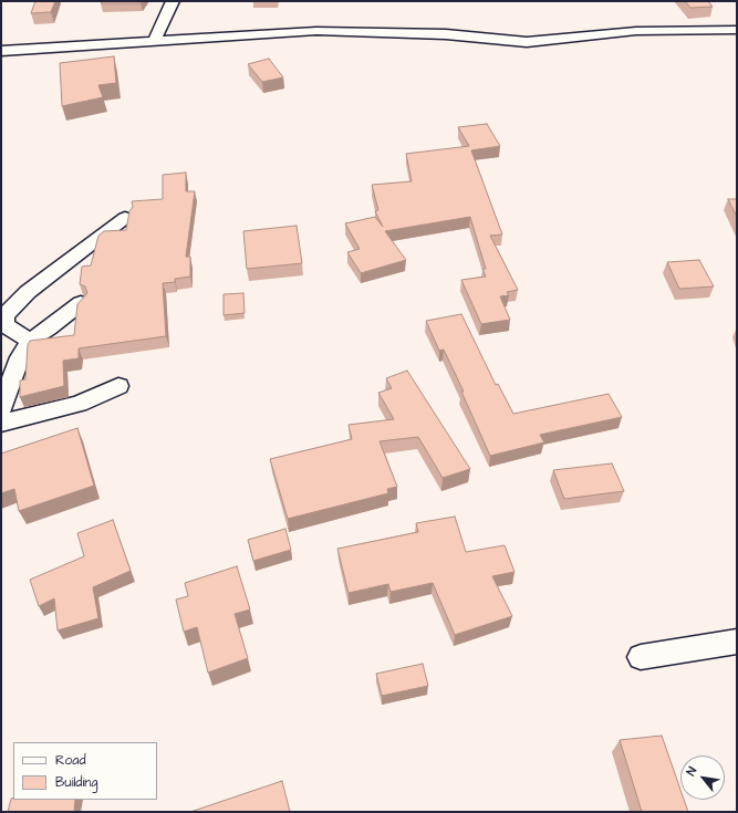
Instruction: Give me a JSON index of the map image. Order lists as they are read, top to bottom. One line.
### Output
{"legend":["Road","Building"],"north":"top left"}
